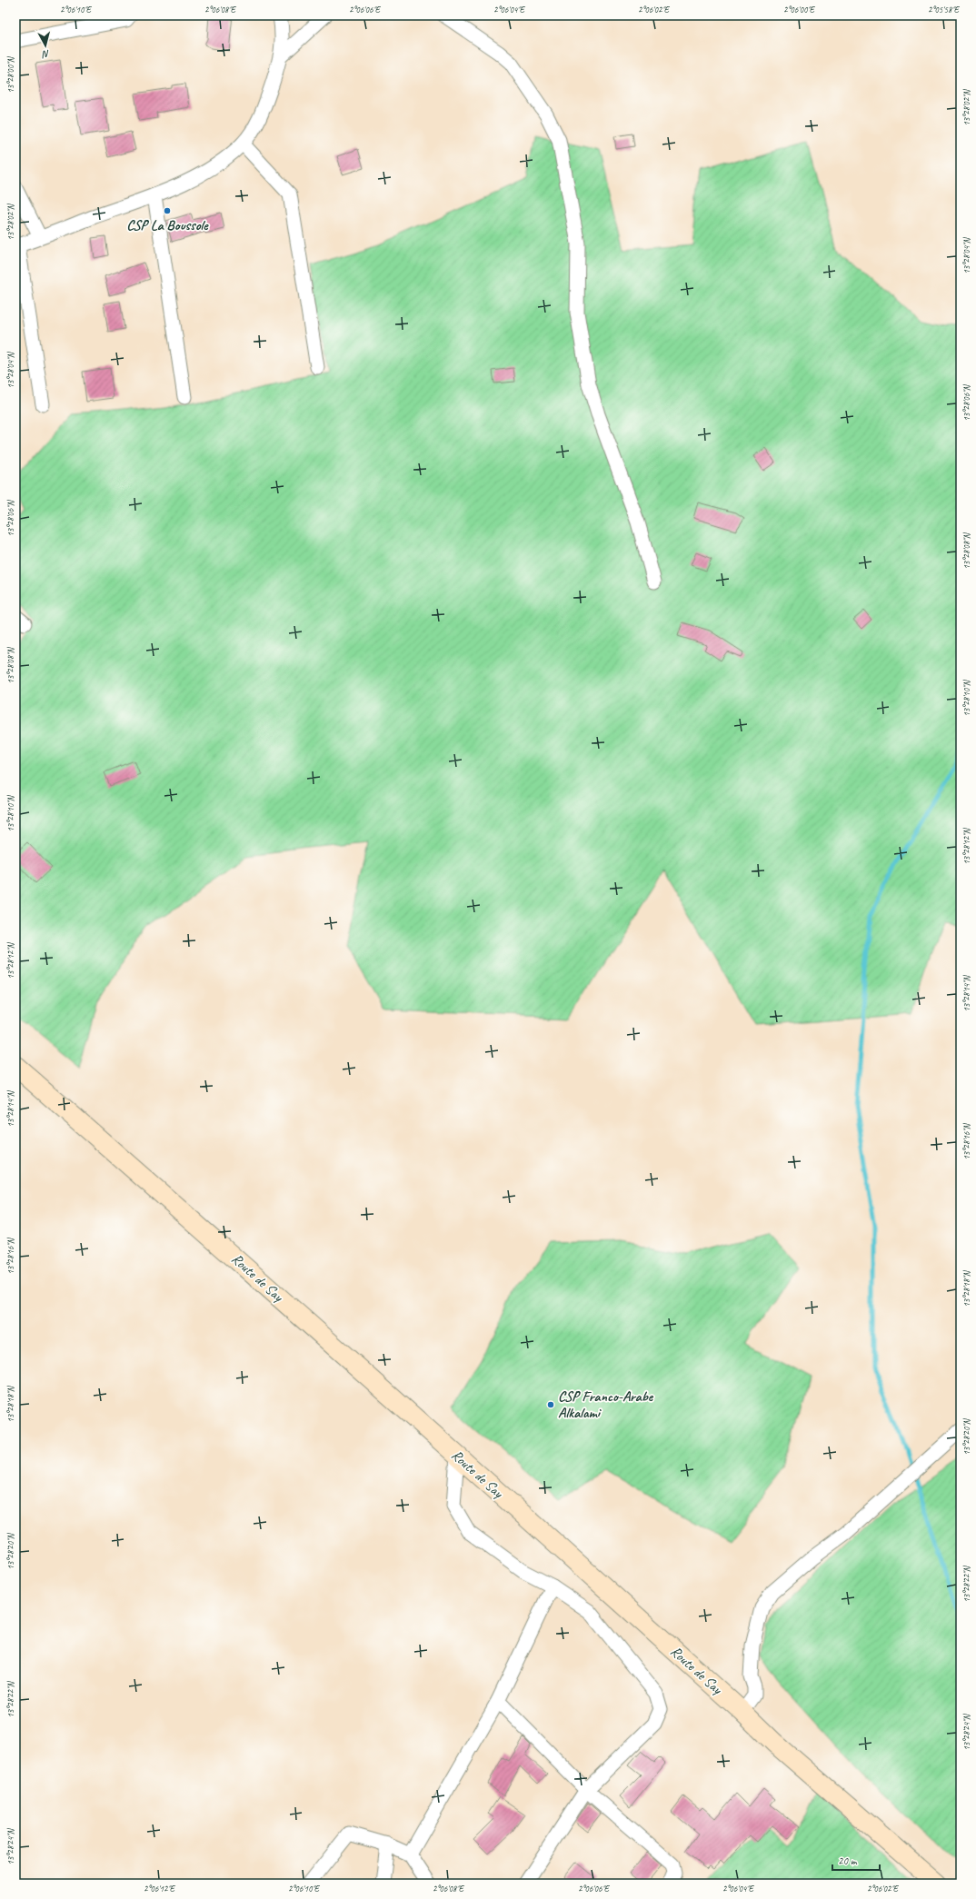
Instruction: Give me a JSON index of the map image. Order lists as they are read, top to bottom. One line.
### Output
{"streets":{"main road":["Route de Say"]},"places":["CSP La Boussole","CSP Franco-Arabe Alkalami"],"scale_bar":"20 m","north":"bottom","coordinates":["2°06'10\"E","2°06'08\"E","2°06'06\"E","2°06'04\"E","2°06'02\"E","2°06'00\"E","2°05'58\"E","13°28'00\"N","13°28'02\"N","13°28'04\"N","13°28'06\"N","13°28'08\"N","13°28'10\"N","13°28'12\"N","13°28'14\"N","13°28'16\"N","13°28'18\"N","13°28'20\"N","13°28'22\"N","13°28'24\"N","2°06'12\"E"]}
